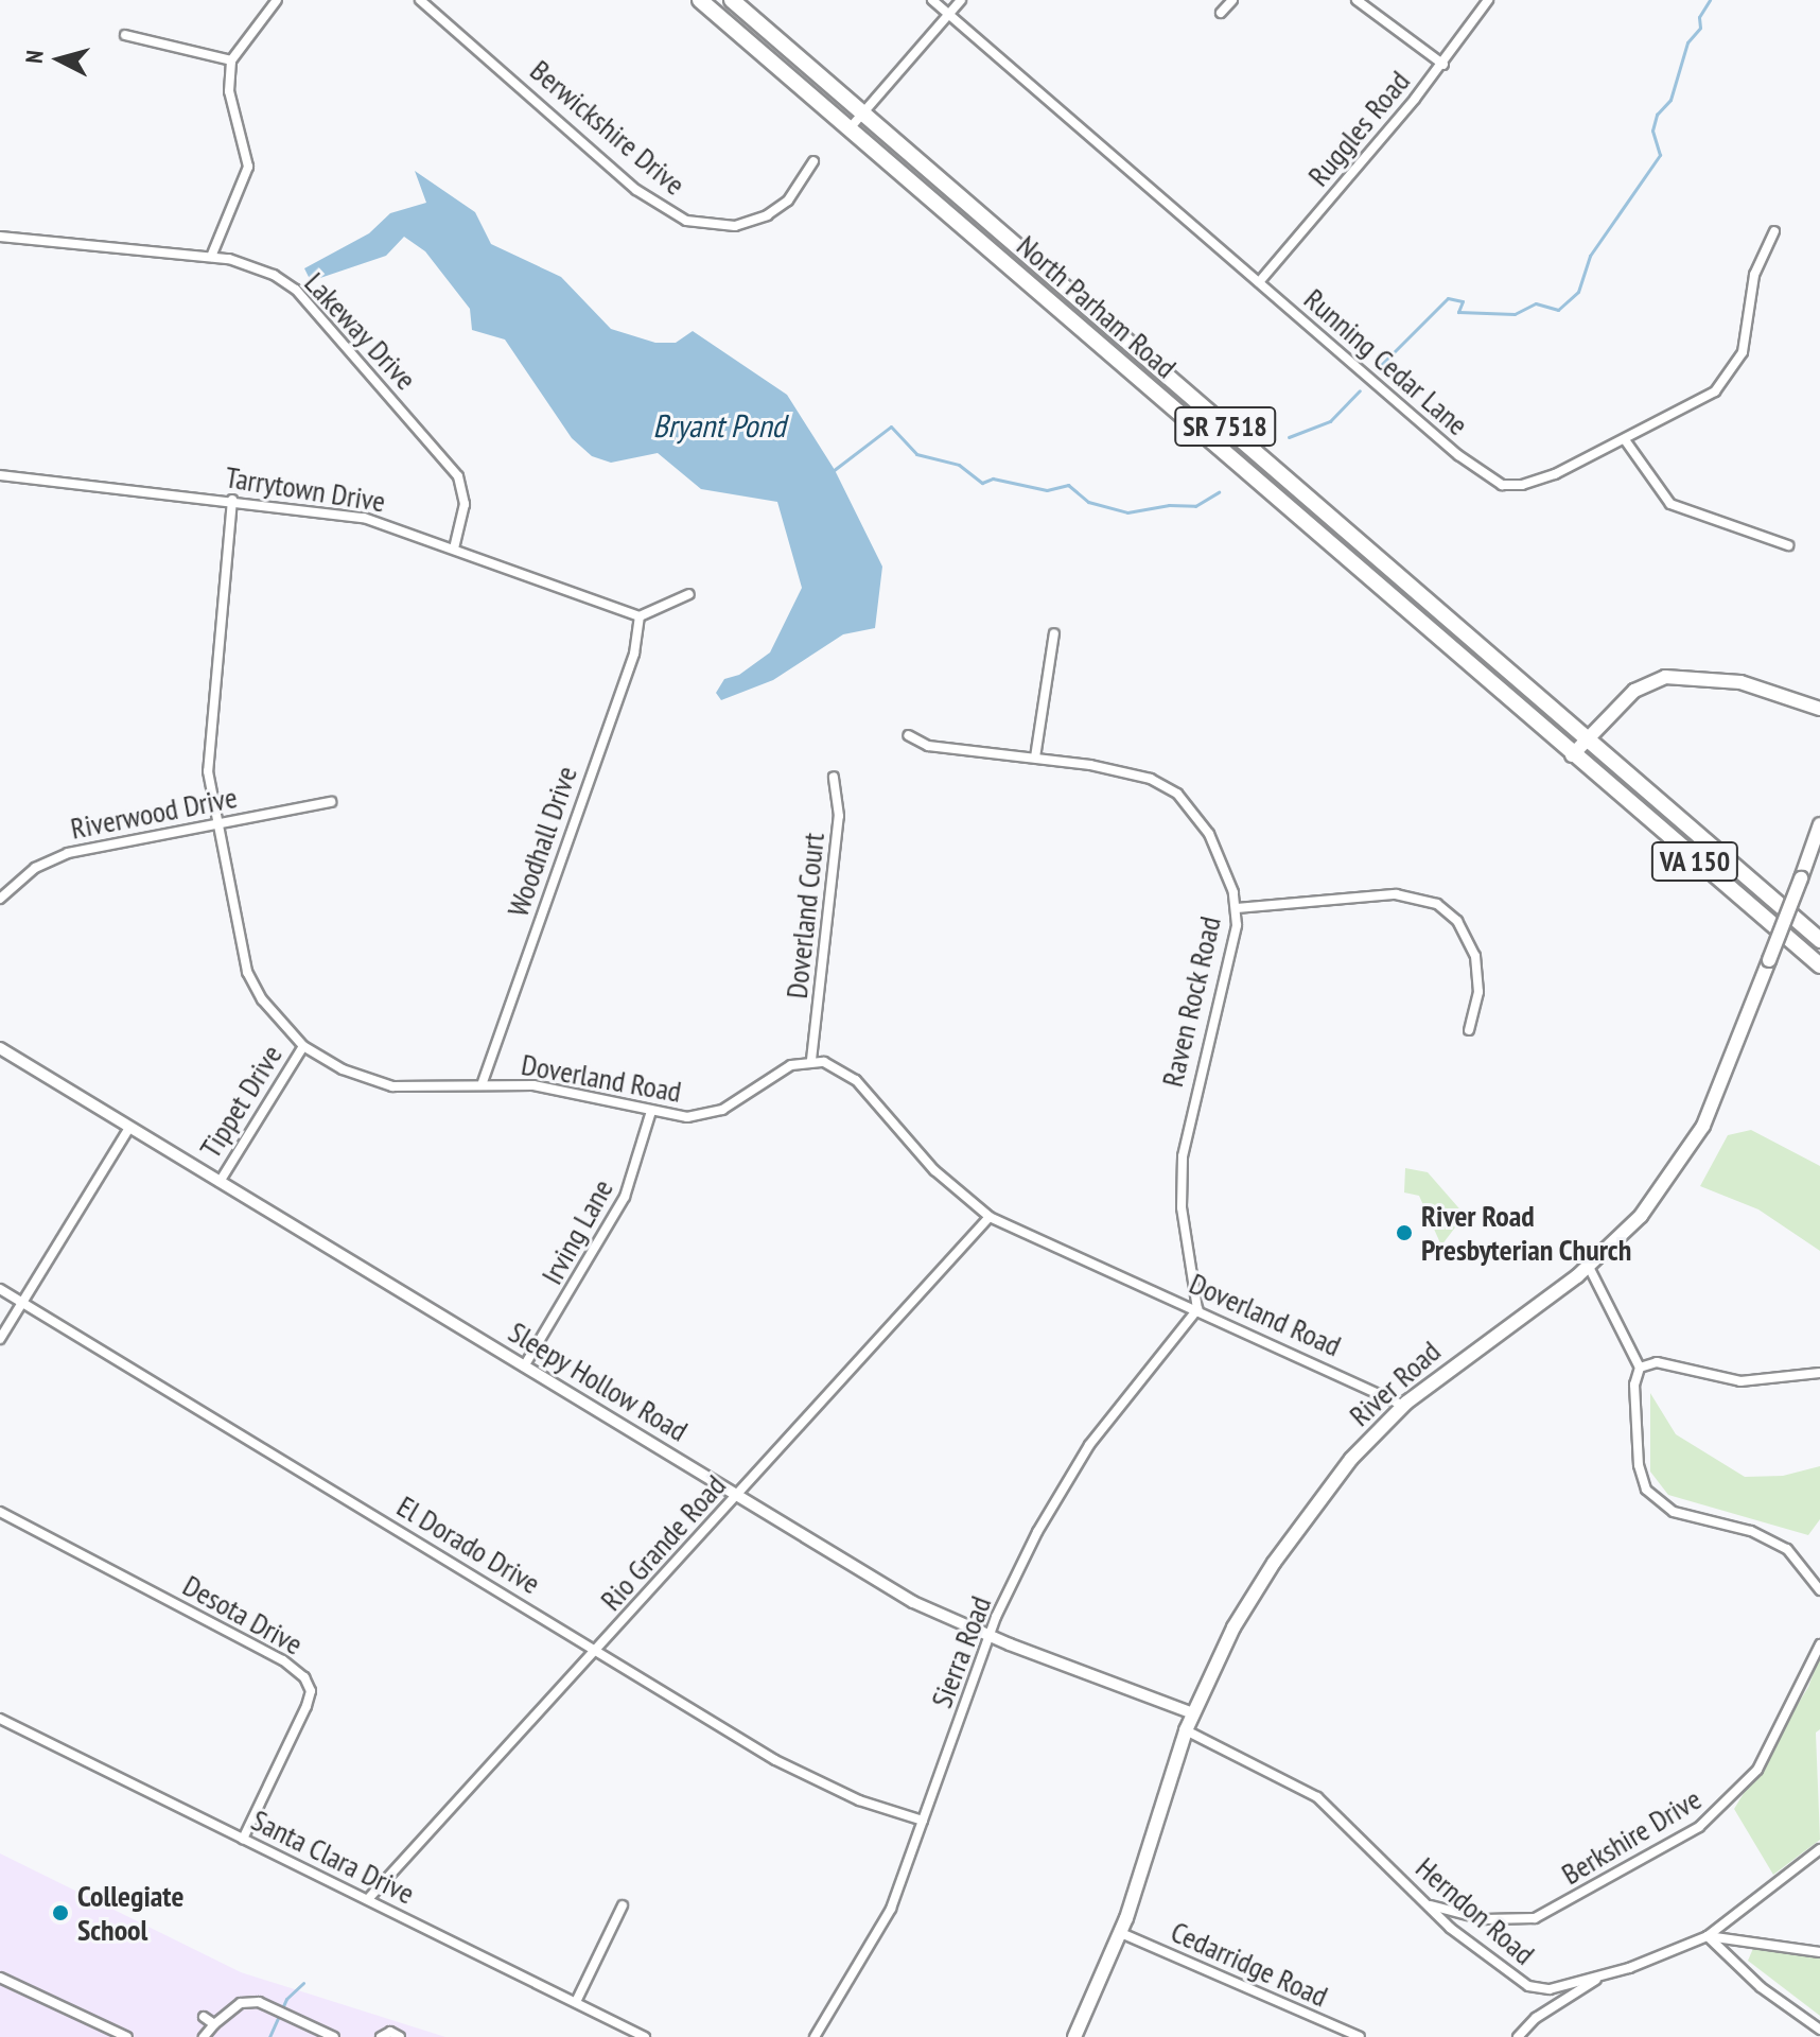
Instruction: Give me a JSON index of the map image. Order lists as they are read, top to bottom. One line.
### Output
{"streets":{"highway":["North Parham Road","SR 7518","VA 150"],"main road":["River Road"],"street":["Berwickshire Drive","Ruggles Road","Lakeway Drive","Running Cedar Lane","Tarrytown Drive","Riverwood Drive","Woodhall Drive","Doverland Court","Raven Rock Road","Doverland Road","Tippet Drive","Irving Lane","Sleepy Hollow Road","Rio Grande Road","El Dorado Drive","Desota Drive","Sierra Road","Berkshire Drive","Santa Clara Drive","Herndon Road","Cedarridge Road"]},"crossings":[["Ruggles Road","Running Cedar Lane"],["North Parham Road","VA 150"],["Lakeway Drive","Tarrytown Drive"],["Tarrytown Drive","Woodhall Drive"],["Tarrytown Drive","Doverland Road"],["Riverwood Drive","Doverland Road"],["Woodhall Drive","Doverland Road"],["Doverland Court","Doverland Road"],["Raven Rock Road","Doverland Road"],["Raven Rock Road","Sierra Road"],["Doverland Road","Tippet Drive"],["Doverland Road","Irving Lane"],["Doverland Road","River Road"],["Doverland Road","Rio Grande Road"],["Doverland Road","Sierra Road"],["Tippet Drive","Sleepy Hollow Road"],["Irving Lane","Sleepy Hollow Road"],["Sleepy Hollow Road","River Road"],["Sleepy Hollow Road","Rio Grande Road"],["Sleepy Hollow Road","Sierra Road"],["River Road","Herndon Road"],["River Road","Cedarridge Road"],["Rio Grande Road","El Dorado Drive"],["Rio Grande Road","Santa Clara Drive"],["El Dorado Drive","Sierra Road"],["Desota Drive","Santa Clara Drive"],["Berkshire Drive","Herndon Road"]],"water":["Bryant Pond"],"places":["River Road Presbyterian Church","Collegiate School"],"north":"left"}
